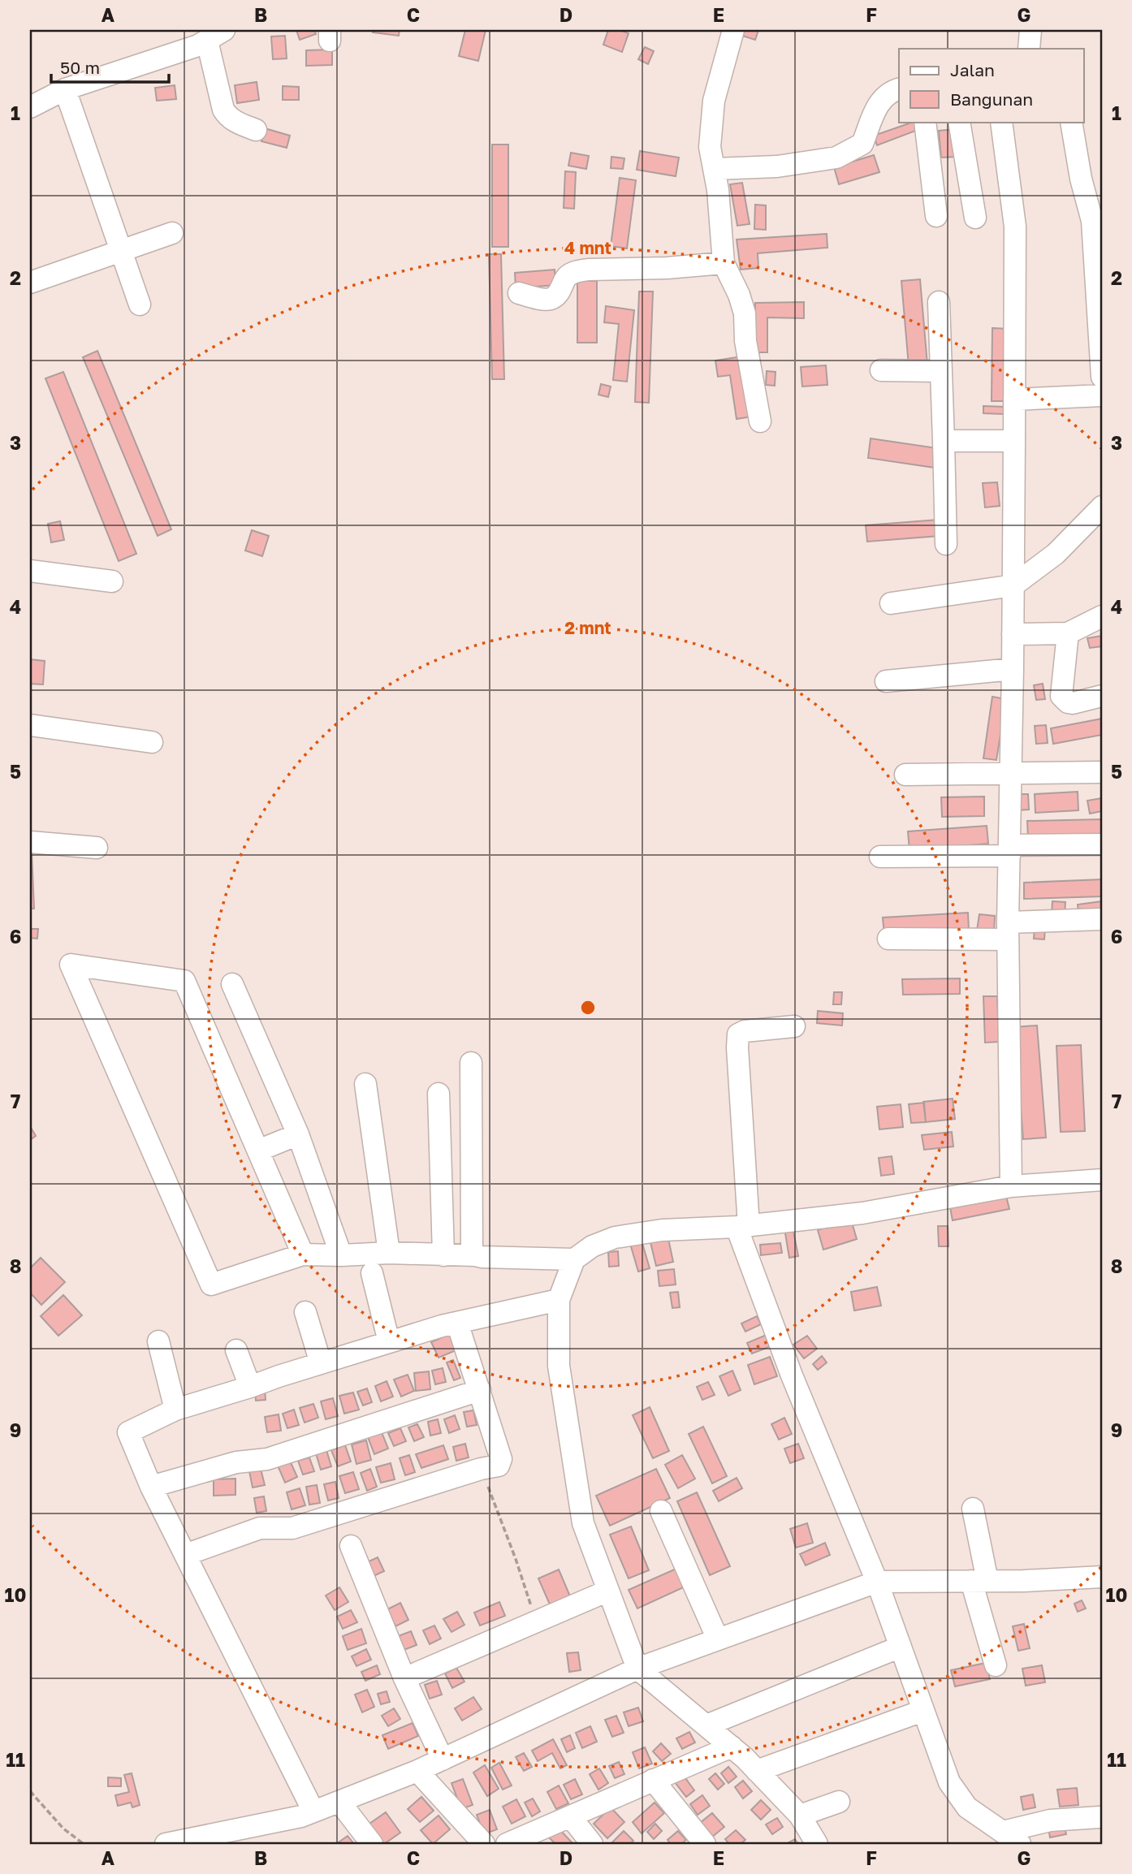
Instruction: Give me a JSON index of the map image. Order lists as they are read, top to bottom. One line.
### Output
{"legend":["Jalan","Bangunan"],"scale_bar":"50 m","grid":{"columns":["A","B","C","D","E","F","G"],"rows":["1","2","3","4","5","6","7","8","9","10","11"]},"rings":["4 mnt","2 mnt"]}
